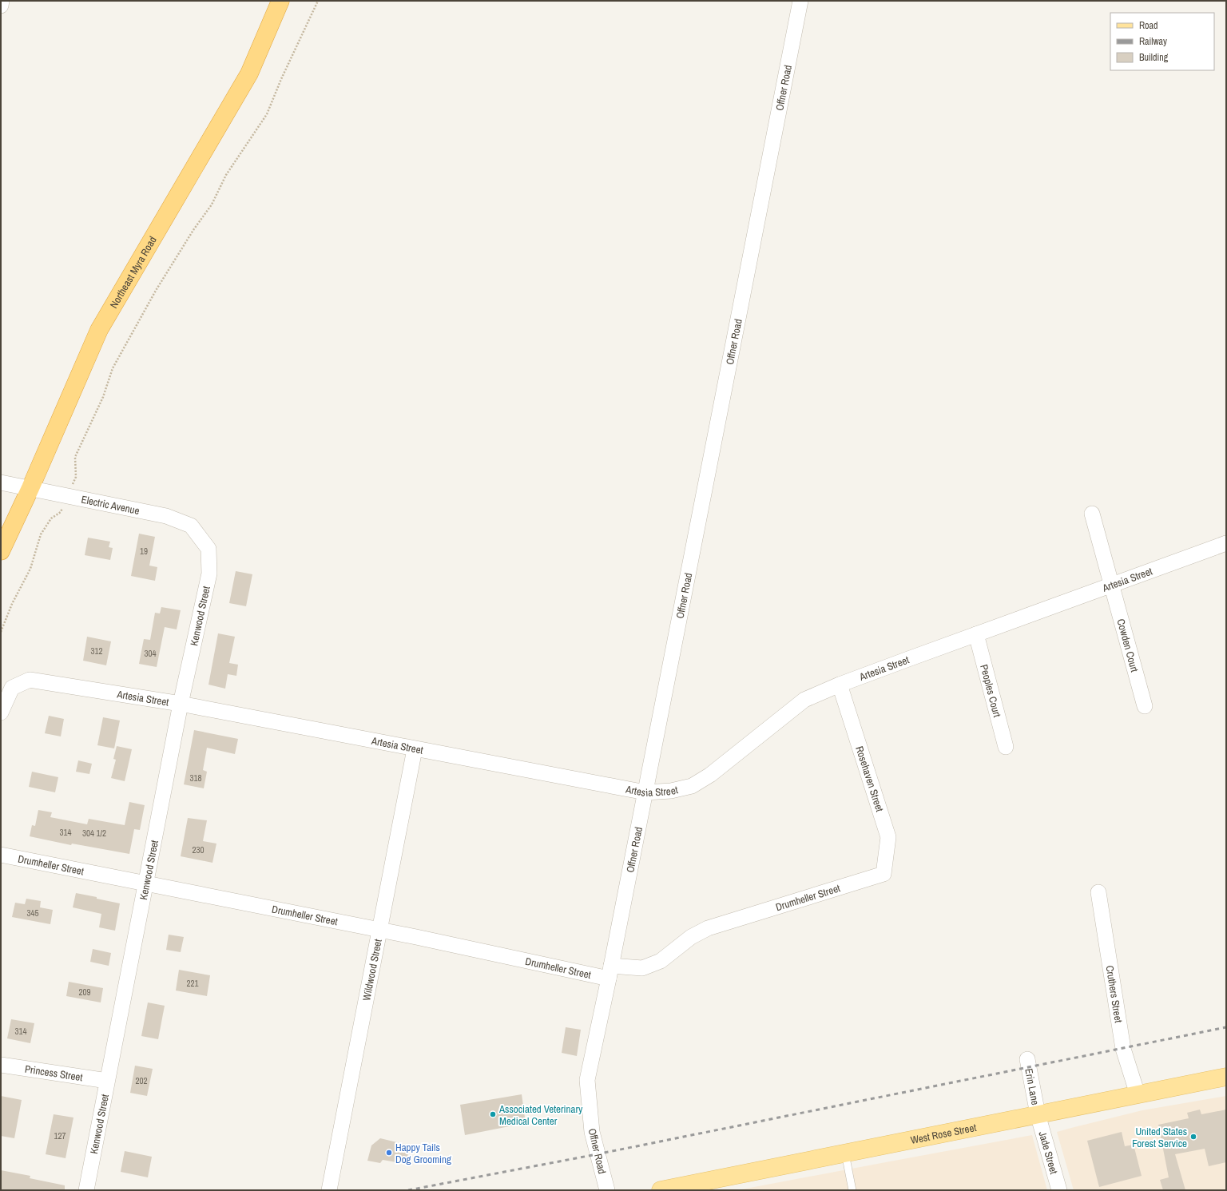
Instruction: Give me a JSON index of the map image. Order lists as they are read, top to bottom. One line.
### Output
{"streets":{"highway":["Northeast Myra Road"],"main road":["West Rose Street"],"street":["Offner Road","Electric Avenue","Artesia Street","Kenwood Street","Cowden Court","Peoples Court","Rosehaven Street","Drumheller Street","Wildwood Street","Cruthers Street","Princess Street","Erin Lane","Jade Street"]},"crossings":[["Offner Road","Artesia Street"],["Offner Road","Drumheller Street"],["Northeast Myra Road","Electric Avenue"],["Electric Avenue","Kenwood Street"],["Artesia Street","Kenwood Street"],["Artesia Street","Cowden Court"],["Artesia Street","Peoples Court"],["Artesia Street","Rosehaven Street"],["Artesia Street","Wildwood Street"],["Kenwood Street","Drumheller Street"],["Kenwood Street","Princess Street"],["Rosehaven Street","Drumheller Street"],["Drumheller Street","Wildwood Street"],["Cruthers Street","West Rose Street"],["Erin Lane","West Rose Street"],["Erin Lane","Jade Street"],["West Rose Street","Jade Street"]],"places":["Associated Veterinary Medical Center","United States Forest Service","Happy Tails Dog Grooming"],"house_numbers":["19","312","304","318","314","304 1/2","230","345","221","209","314","202","127"],"legend":["Road","Railway","Building"]}
